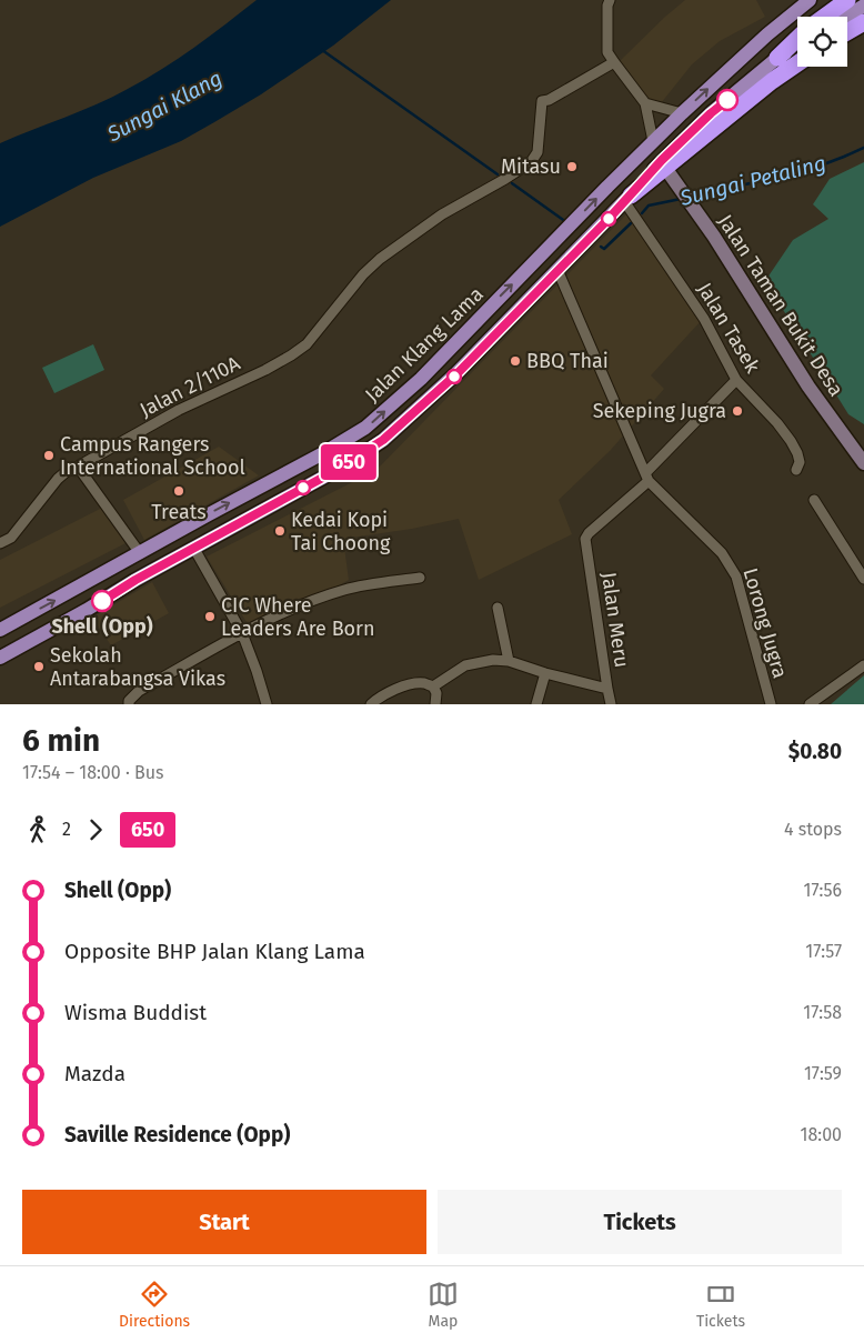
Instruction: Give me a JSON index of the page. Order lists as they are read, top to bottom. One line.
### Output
{"streets":{"main road":["Jalan Klang Lama"],"street":["Jalan Taman Bukit Desa","Jalan Tasek","Jalan 2/110A","Jalan Meru","Lorong Jugra"]},"crossings":[["Jalan Tasek","Jalan Klang Lama"],["Jalan Klang Lama","Lorong Jugra"],["Jalan Meru","Lorong Jugra"]],"water":["Sungai Klang","Sungai Petaling"],"places":["Mitasu","BBQ Thai","Sekeping Jugra","Campus Rangers International School","Treats","Kedai Kopi Tai Choong","Shell (Opp)","CIC Where Leaders Are Born","Sekolah Antarabangsa Vikas"],"lines":["bus line 650"],"page":{"on_map":"650","heading":["6 min","17:54 – 18:00 · Bus","$0.80"],"legs":["2","650","4 stops"],"list":[{"name":"Shell (Opp)","value":"17:56"},{"name":"Opposite BHP Jalan Klang Lama","value":"17:57"},{"name":"Wisma Buddist","value":"17:58"},{"name":"Mazda","value":"17:59"},{"name":"Saville Residence (Opp)","value":"18:00"}],"buttons":["Start","Tickets"],"tabs":["Directions","Map","Tickets"]}}
